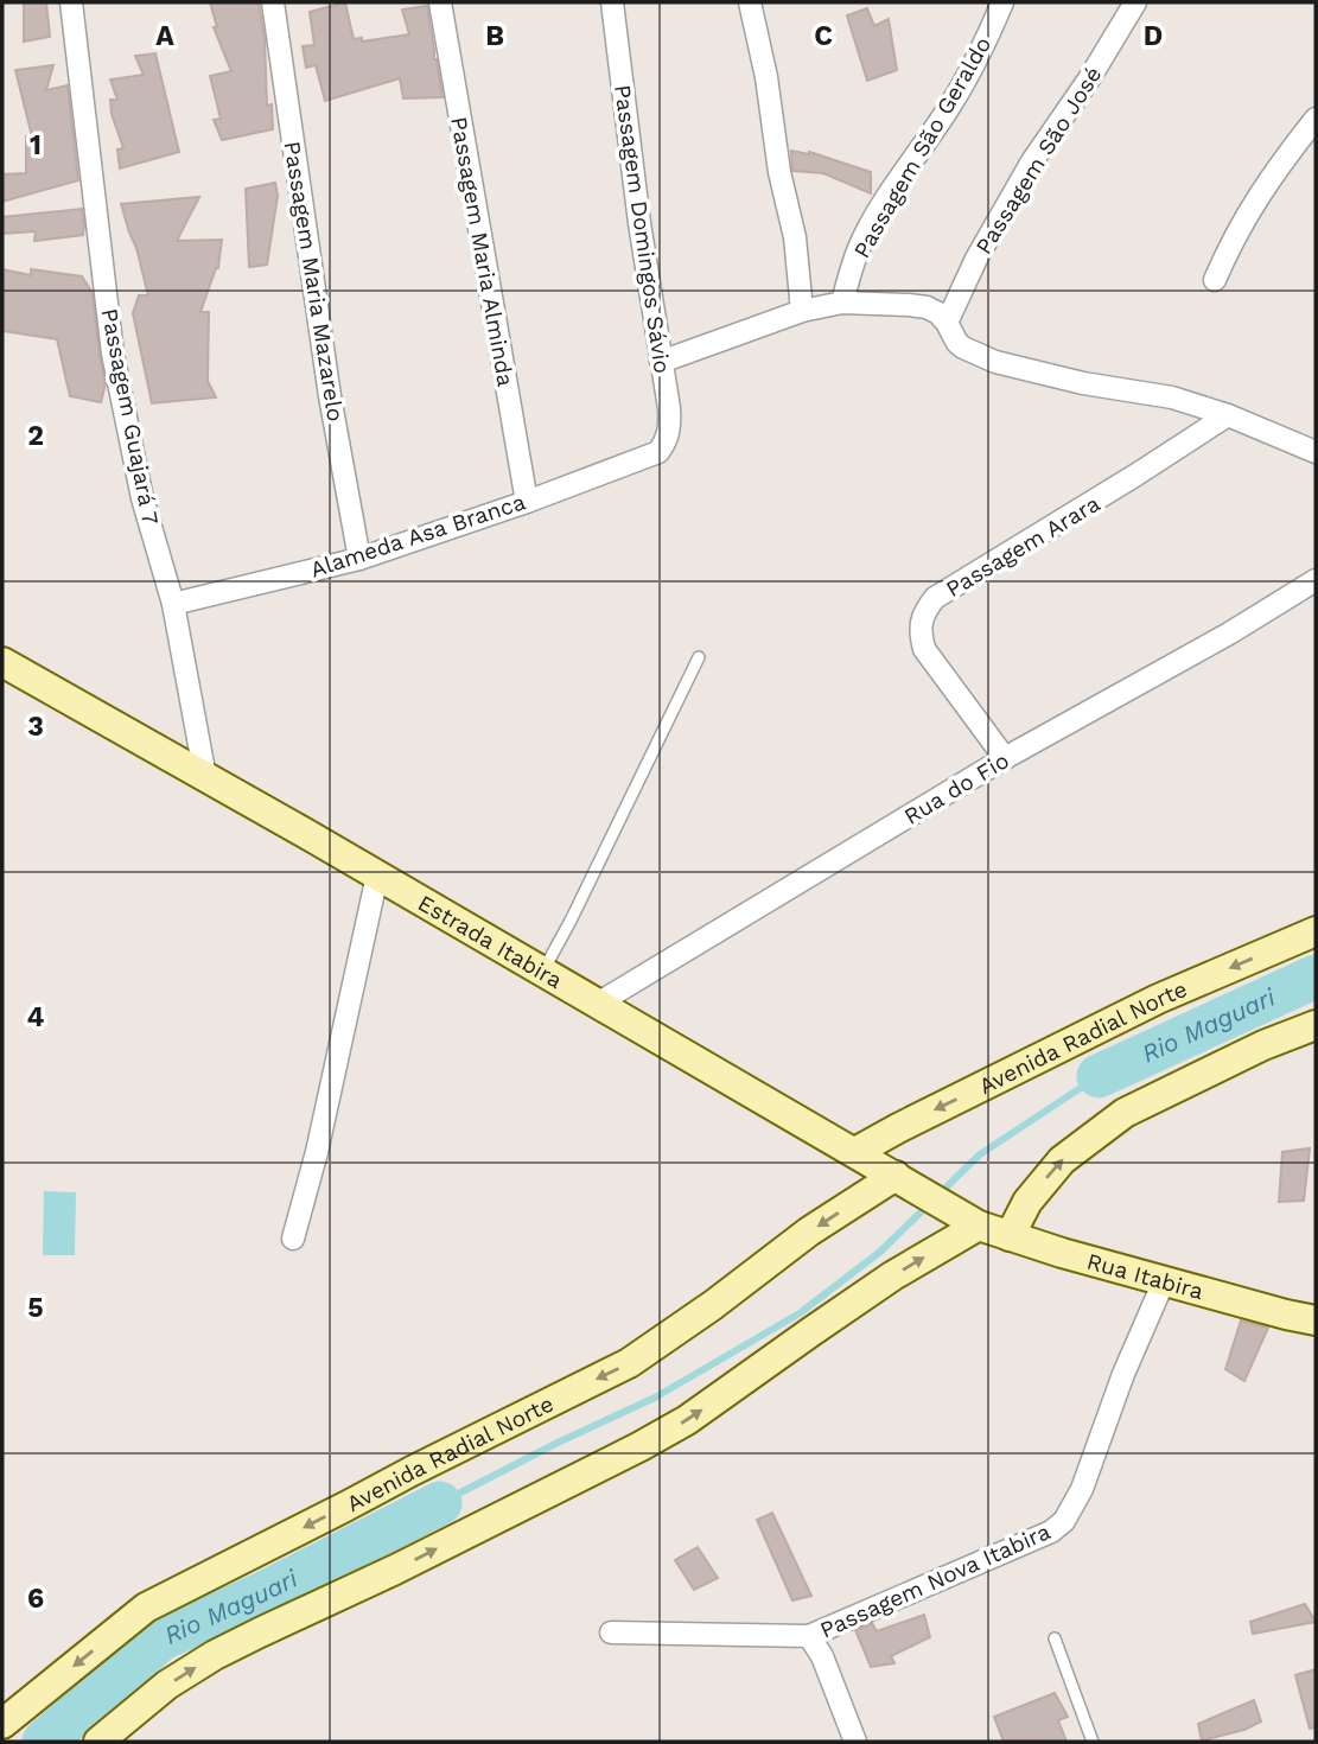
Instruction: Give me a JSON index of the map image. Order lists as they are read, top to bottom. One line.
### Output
{"streets":{"main road":["Estrada Itabira","Avenida Radial Norte","Rua Itabira"],"street":["Passagem São Geraldo","Passagem São José","Passagem Domingos Sávio","Passagem Maria Alminda","Passagem Maria Mazarelo","Passagem Guajará 7","Alameda Asa Branca","Passagem Arara","Rua do Fio","Passagem Nova Itabira"]},"crossings":[["Passagem Domingos Sávio","Alameda Asa Branca"],["Passagem Maria Alminda","Alameda Asa Branca"],["Passagem Maria Mazarelo","Alameda Asa Branca"],["Passagem Guajará 7","Alameda Asa Branca"],["Passagem Guajará 7","Estrada Itabira"],["Passagem Arara","Rua do Fio"],["Rua do Fio","Estrada Itabira"],["Estrada Itabira","Avenida Radial Norte"],["Estrada Itabira","Rua Itabira"],["Rua Itabira","Passagem Nova Itabira"]],"water":["Rio Maguari"],"grid":{"columns":["A","B","C","D"],"rows":["1","2","3","4","5","6"]}}
